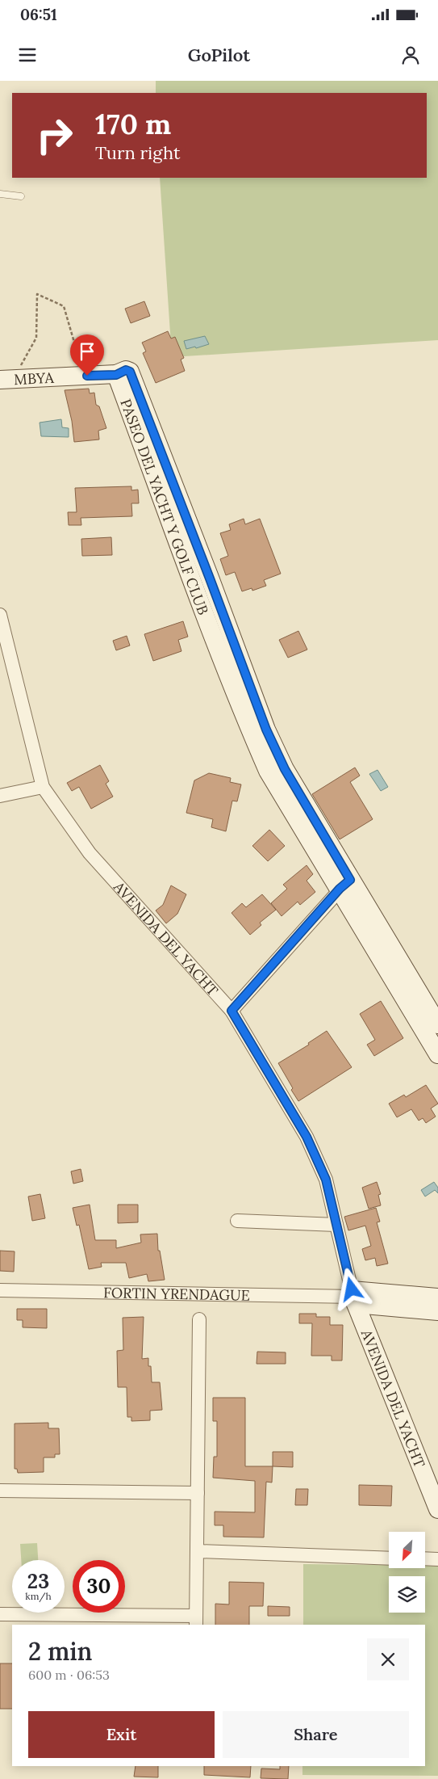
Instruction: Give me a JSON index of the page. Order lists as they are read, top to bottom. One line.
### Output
{"streets":{"main road":["MBYA","PASEO DEL YACHT Y GOLF CLUB","AVENIDA DEL YACHT","FORTIN YRENDAGUE"]},"crossings":[["MBYA","PASEO DEL YACHT Y GOLF CLUB"],["AVENIDA DEL YACHT","FORTIN YRENDAGUE"]],"north":"bottom left","page":{"status":"06:51","header":"GoPilot","turn":["170 m","Turn right"],"speed":"23 km/h","limit":"30","heading":["2 min","600 m · 06:53"],"buttons":["Exit","Share"]}}
